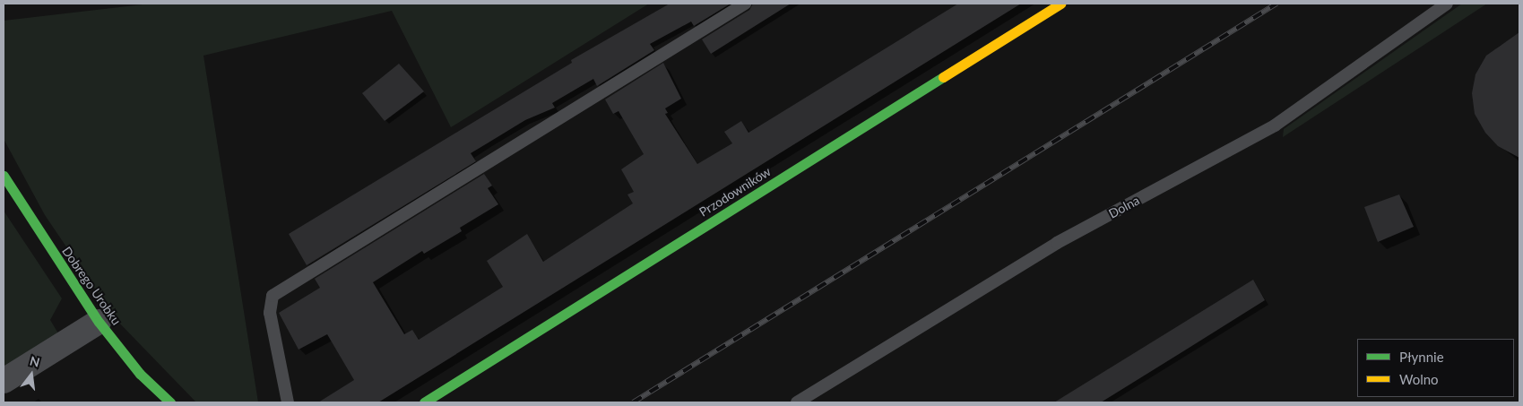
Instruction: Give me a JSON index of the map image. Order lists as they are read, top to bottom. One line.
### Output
{"streets":{"street":["Przodowników","Dobrego Urobku"],"lane":["Dolna"]},"legend":["Płynnie","Wolno"],"north":"top"}
